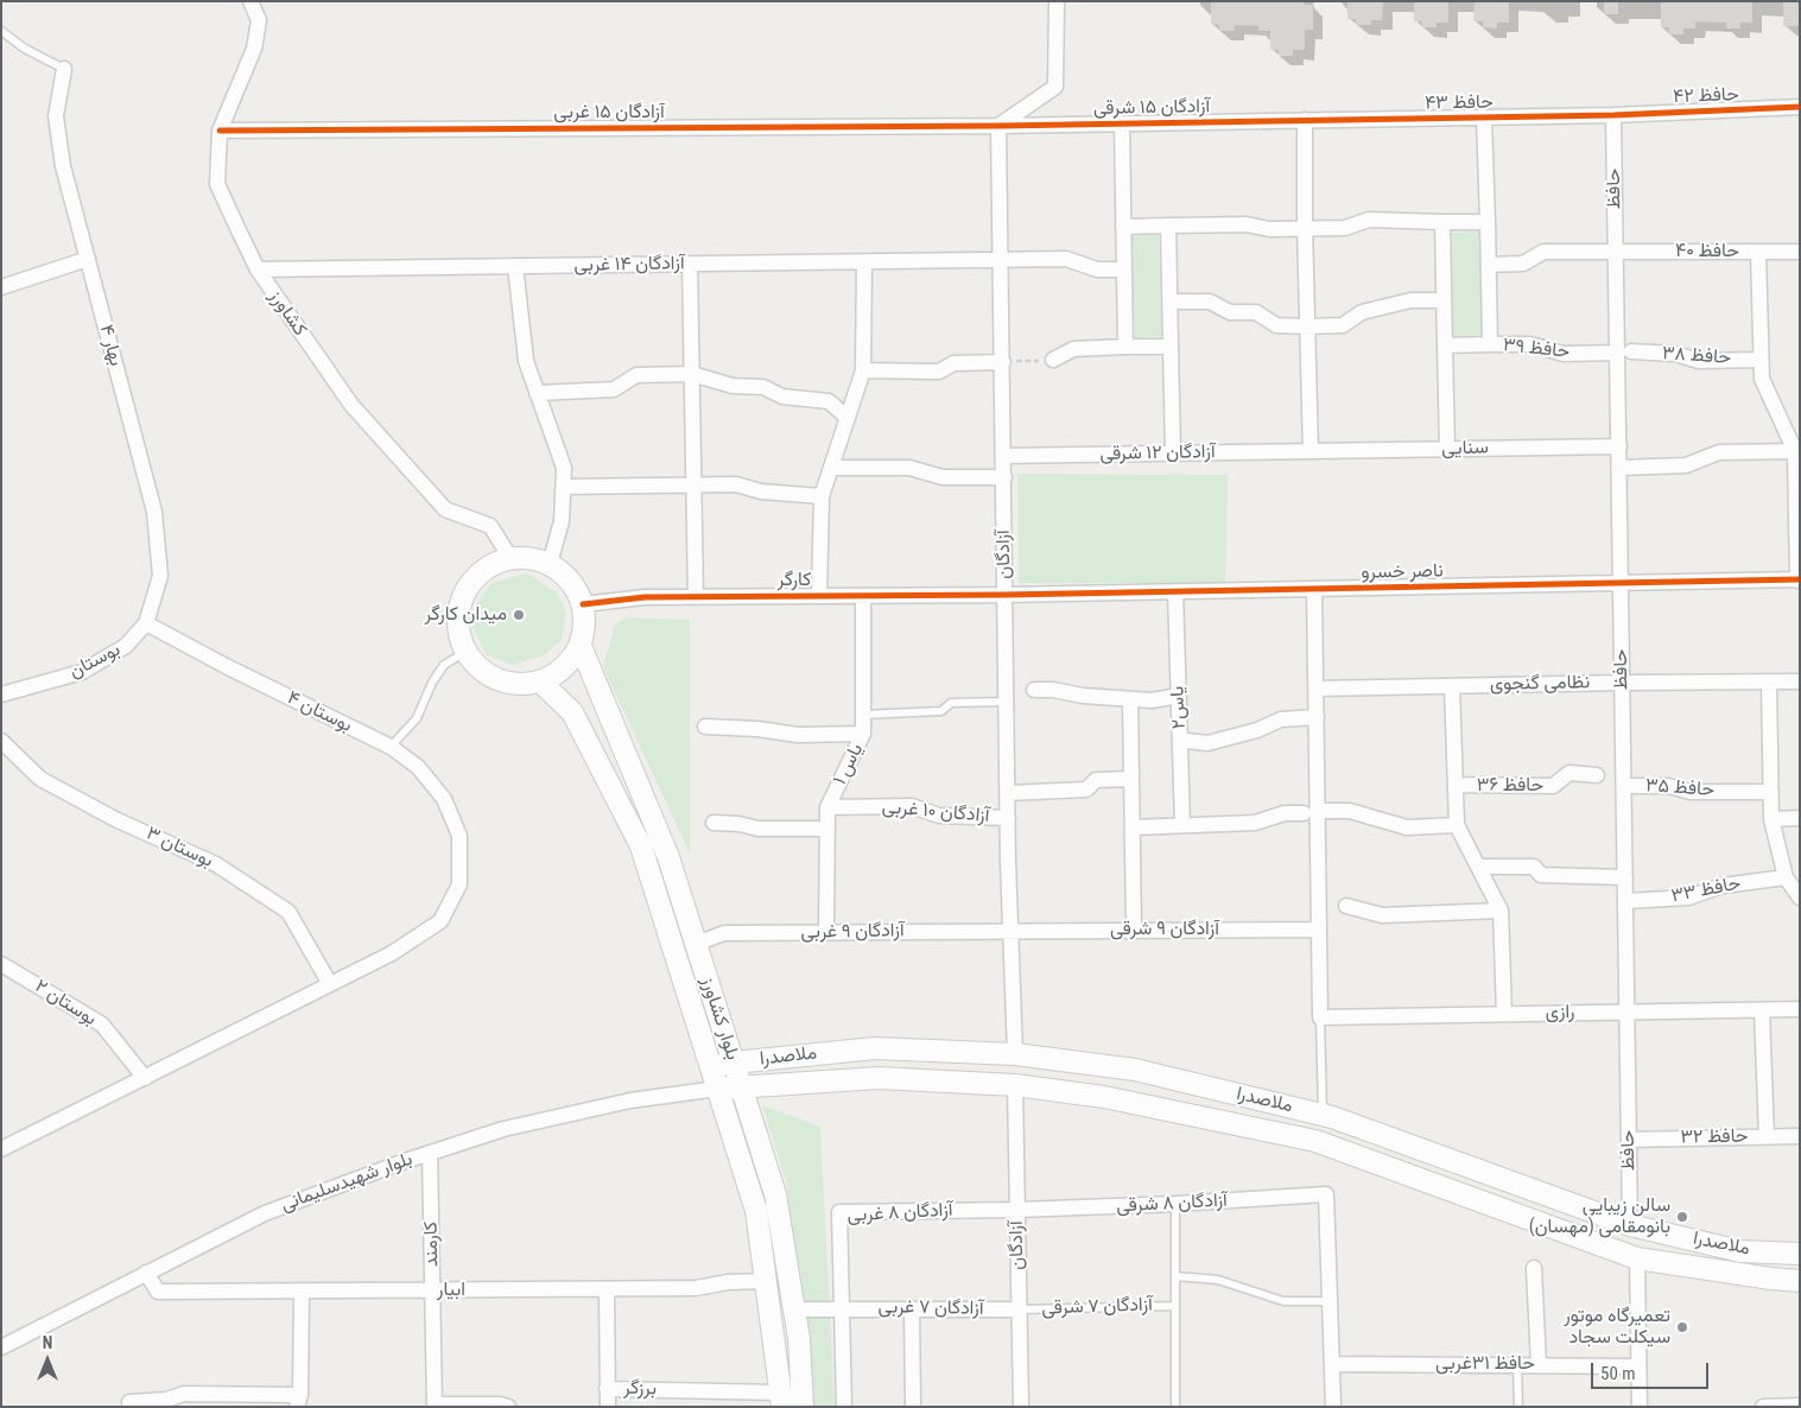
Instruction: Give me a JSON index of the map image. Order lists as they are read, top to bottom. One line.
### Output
{"streets":{"main road":["بلوار کشاورز","ملاصدرا"],"street":["حافظ ۴۲","حافظ ۴۳","آزادگان ۱۵ شرقی","آزادگان ۱۵ غربی","حافظ","حافظ ۴۰","آزادگان ۱۴ غربی","کشاورز","بهار ۴","حافظ ۳۹","حافظ ۳۸","سنایی","آزادگان ۱۲ شرقی","آزادگان","ناصر خسرو","کارگر","بوستان","نظامی گنجوی","یاس۲","بوستان ۴","یاس ۱","حافظ ۳۶","حافظ ۳۵","آزادگان ۱۰ غربی","بوستان ۳","حافظ ۳۳","آزادگان ۹ شرقی","آزادگان ۹ غربی","بوستان ۲","رازی","حافظ ۳۲","بلوار شهیدسلیمانی","آزادگان ۸ شرقی","آزادگان ۸ غربی","کارمند","ابیار","آزادگان ۷ غربی","حافظ ۳۱غربی","برزگر"],"lane":["آزادگان ۷ شرقی"]},"crossings":[["حافظ ۴۲","حافظ ۴۳"],["حافظ ۴۲","حافظ"],["حافظ ۴۳","آزادگان ۱۵ شرقی"],["حافظ ۴۳","حافظ"],["آزادگان ۱۵ شرقی","آزادگان ۱۵ غربی"],["آزادگان ۱۵ شرقی","آزادگان"],["آزادگان ۱۵ غربی","کشاورز"],["آزادگان ۱۵ غربی","آزادگان"],["حافظ","حافظ ۴۰"],["حافظ","حافظ ۳۹"],["حافظ","حافظ ۳۸"],["حافظ","سنایی"],["حافظ","ناصر خسرو"],["حافظ","نظامی گنجوی"],["حافظ","حافظ ۳۵"],["حافظ","حافظ ۳۳"],["حافظ","رازی"],["حافظ","ملاصدرا"],["حافظ","حافظ ۳۲"],["آزادگان ۱۴ غربی","کشاورز"],["آزادگان ۱۴ غربی","آزادگان"],["کشاورز","کارگر"],["کشاورز","بلوار کشاورز"],["بهار ۴","بوستان"],["بهار ۴","بوستان ۴"],["حافظ ۳۹","حافظ ۳۸"],["سنایی","آزادگان ۱۲ شرقی"],["آزادگان ۱۲ شرقی","آزادگان"],["آزادگان","ناصر خسرو"],["آزادگان","کارگر"],["آزادگان","آزادگان ۱۰ غربی"],["آزادگان","آزادگان ۹ شرقی"],["آزادگان","آزادگان ۹ غربی"],["آزادگان","ملاصدرا"],["آزادگان","آزادگان ۸ شرقی"],["آزادگان","آزادگان ۸ غربی"],["آزادگان","آزادگان ۷ شرقی"],["آزادگان","آزادگان ۷ غربی"],["ناصر خسرو","کارگر"],["ناصر خسرو","یاس۲"],["کارگر","یاس ۱"],["کارگر","بلوار کشاورز"],["بوستان","بوستان ۴"],["بوستان ۴","بوستان ۳"],["یاس ۱","آزادگان ۱۰ غربی"],["یاس ۱","آزادگان ۹ غربی"],["آزادگان ۹ شرقی","آزادگان ۹ غربی"],["آزادگان ۹ غربی","بلوار کشاورز"],["بلوار کشاورز","ملاصدرا"],["بلوار کشاورز","بلوار شهیدسلیمانی"],["بلوار کشاورز","ابیار"],["بلوار کشاورز","آزادگان ۷ غربی"],["بلوار کشاورز","برزگر"],["ملاصدرا","بلوار شهیدسلیمانی"],["بلوار شهیدسلیمانی","کارمند"],["بلوار شهیدسلیمانی","ابیار"],["آزادگان ۸ شرقی","آزادگان ۸ غربی"],["آزادگان ۸ غربی","آزادگان ۷ غربی"],["کارمند","ابیار"],["آزادگان ۷ شرقی","آزادگان ۷ غربی"]],"places":["میدان کارگر","سالن زیبایی بانومقامی (مهسان)","تعمیرگاه موتور سیکلت سجاد"],"scale_bar":"50 m","north":"top"}
